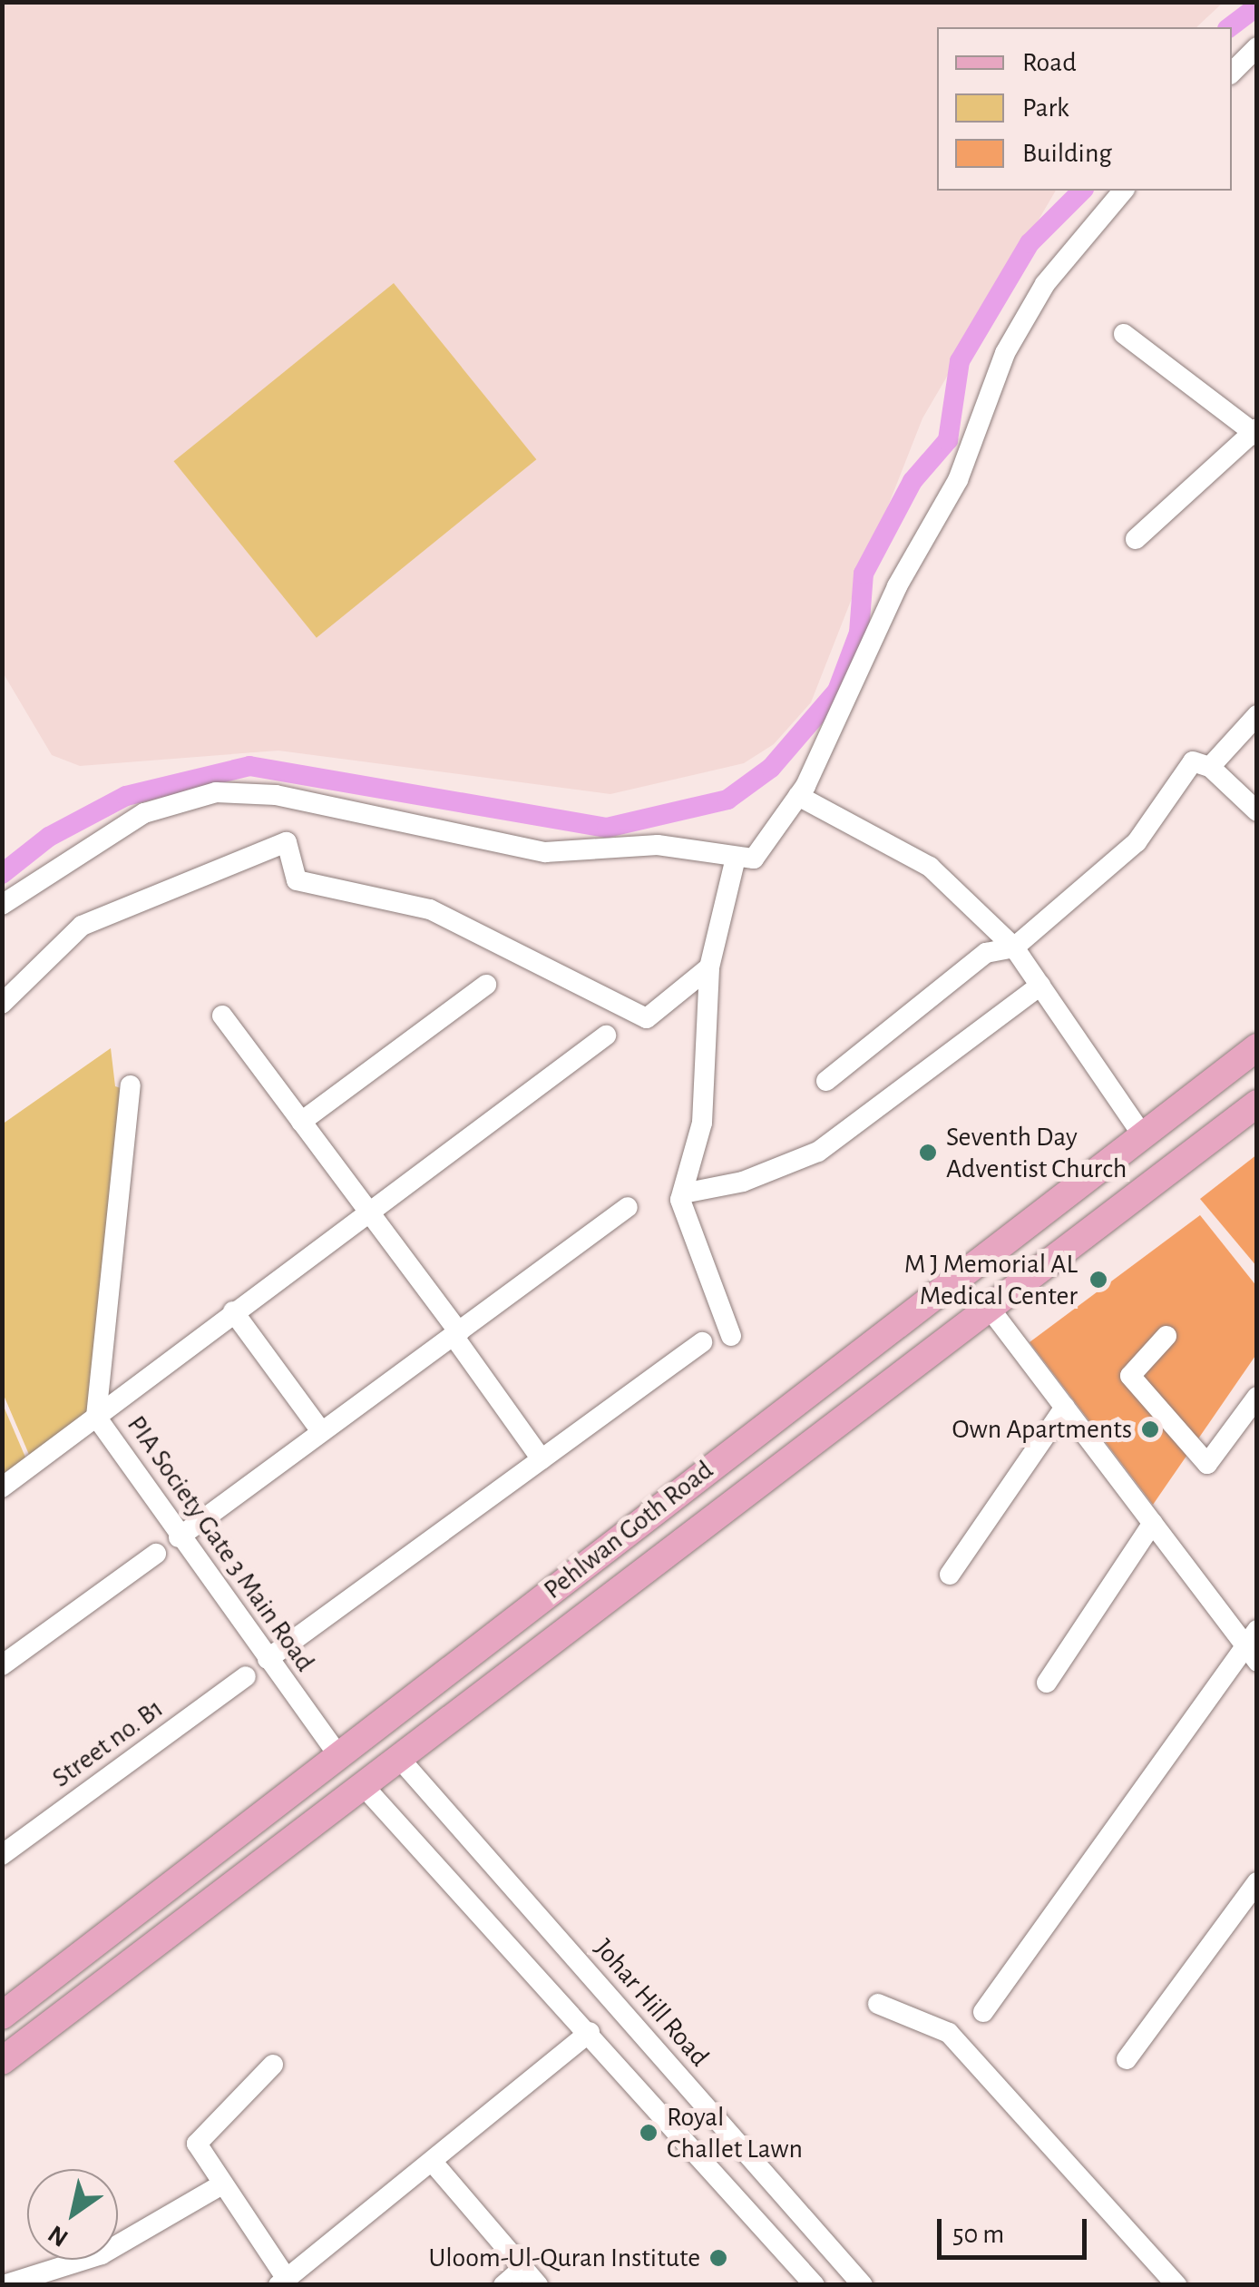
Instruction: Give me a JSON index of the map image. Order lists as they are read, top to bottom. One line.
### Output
{"streets":{"main road":["Pehlwan Goth Road"],"street":["PIA Society Gate 3 Main Road","Street no. B1","Johar Hill Road"]},"crossings":[["Pehlwan Goth Road","PIA Society Gate 3 Main Road"],["Pehlwan Goth Road","Johar Hill Road"]],"places":["Seventh Day Adventist Church","M J Memorial AL Medical Center","Own Apartments","Royal Challet Lawn","Uloom-Ul-Quran Institute"],"legend":["Road","Park","Building"],"scale_bar":"50 m","north":"bottom left"}
